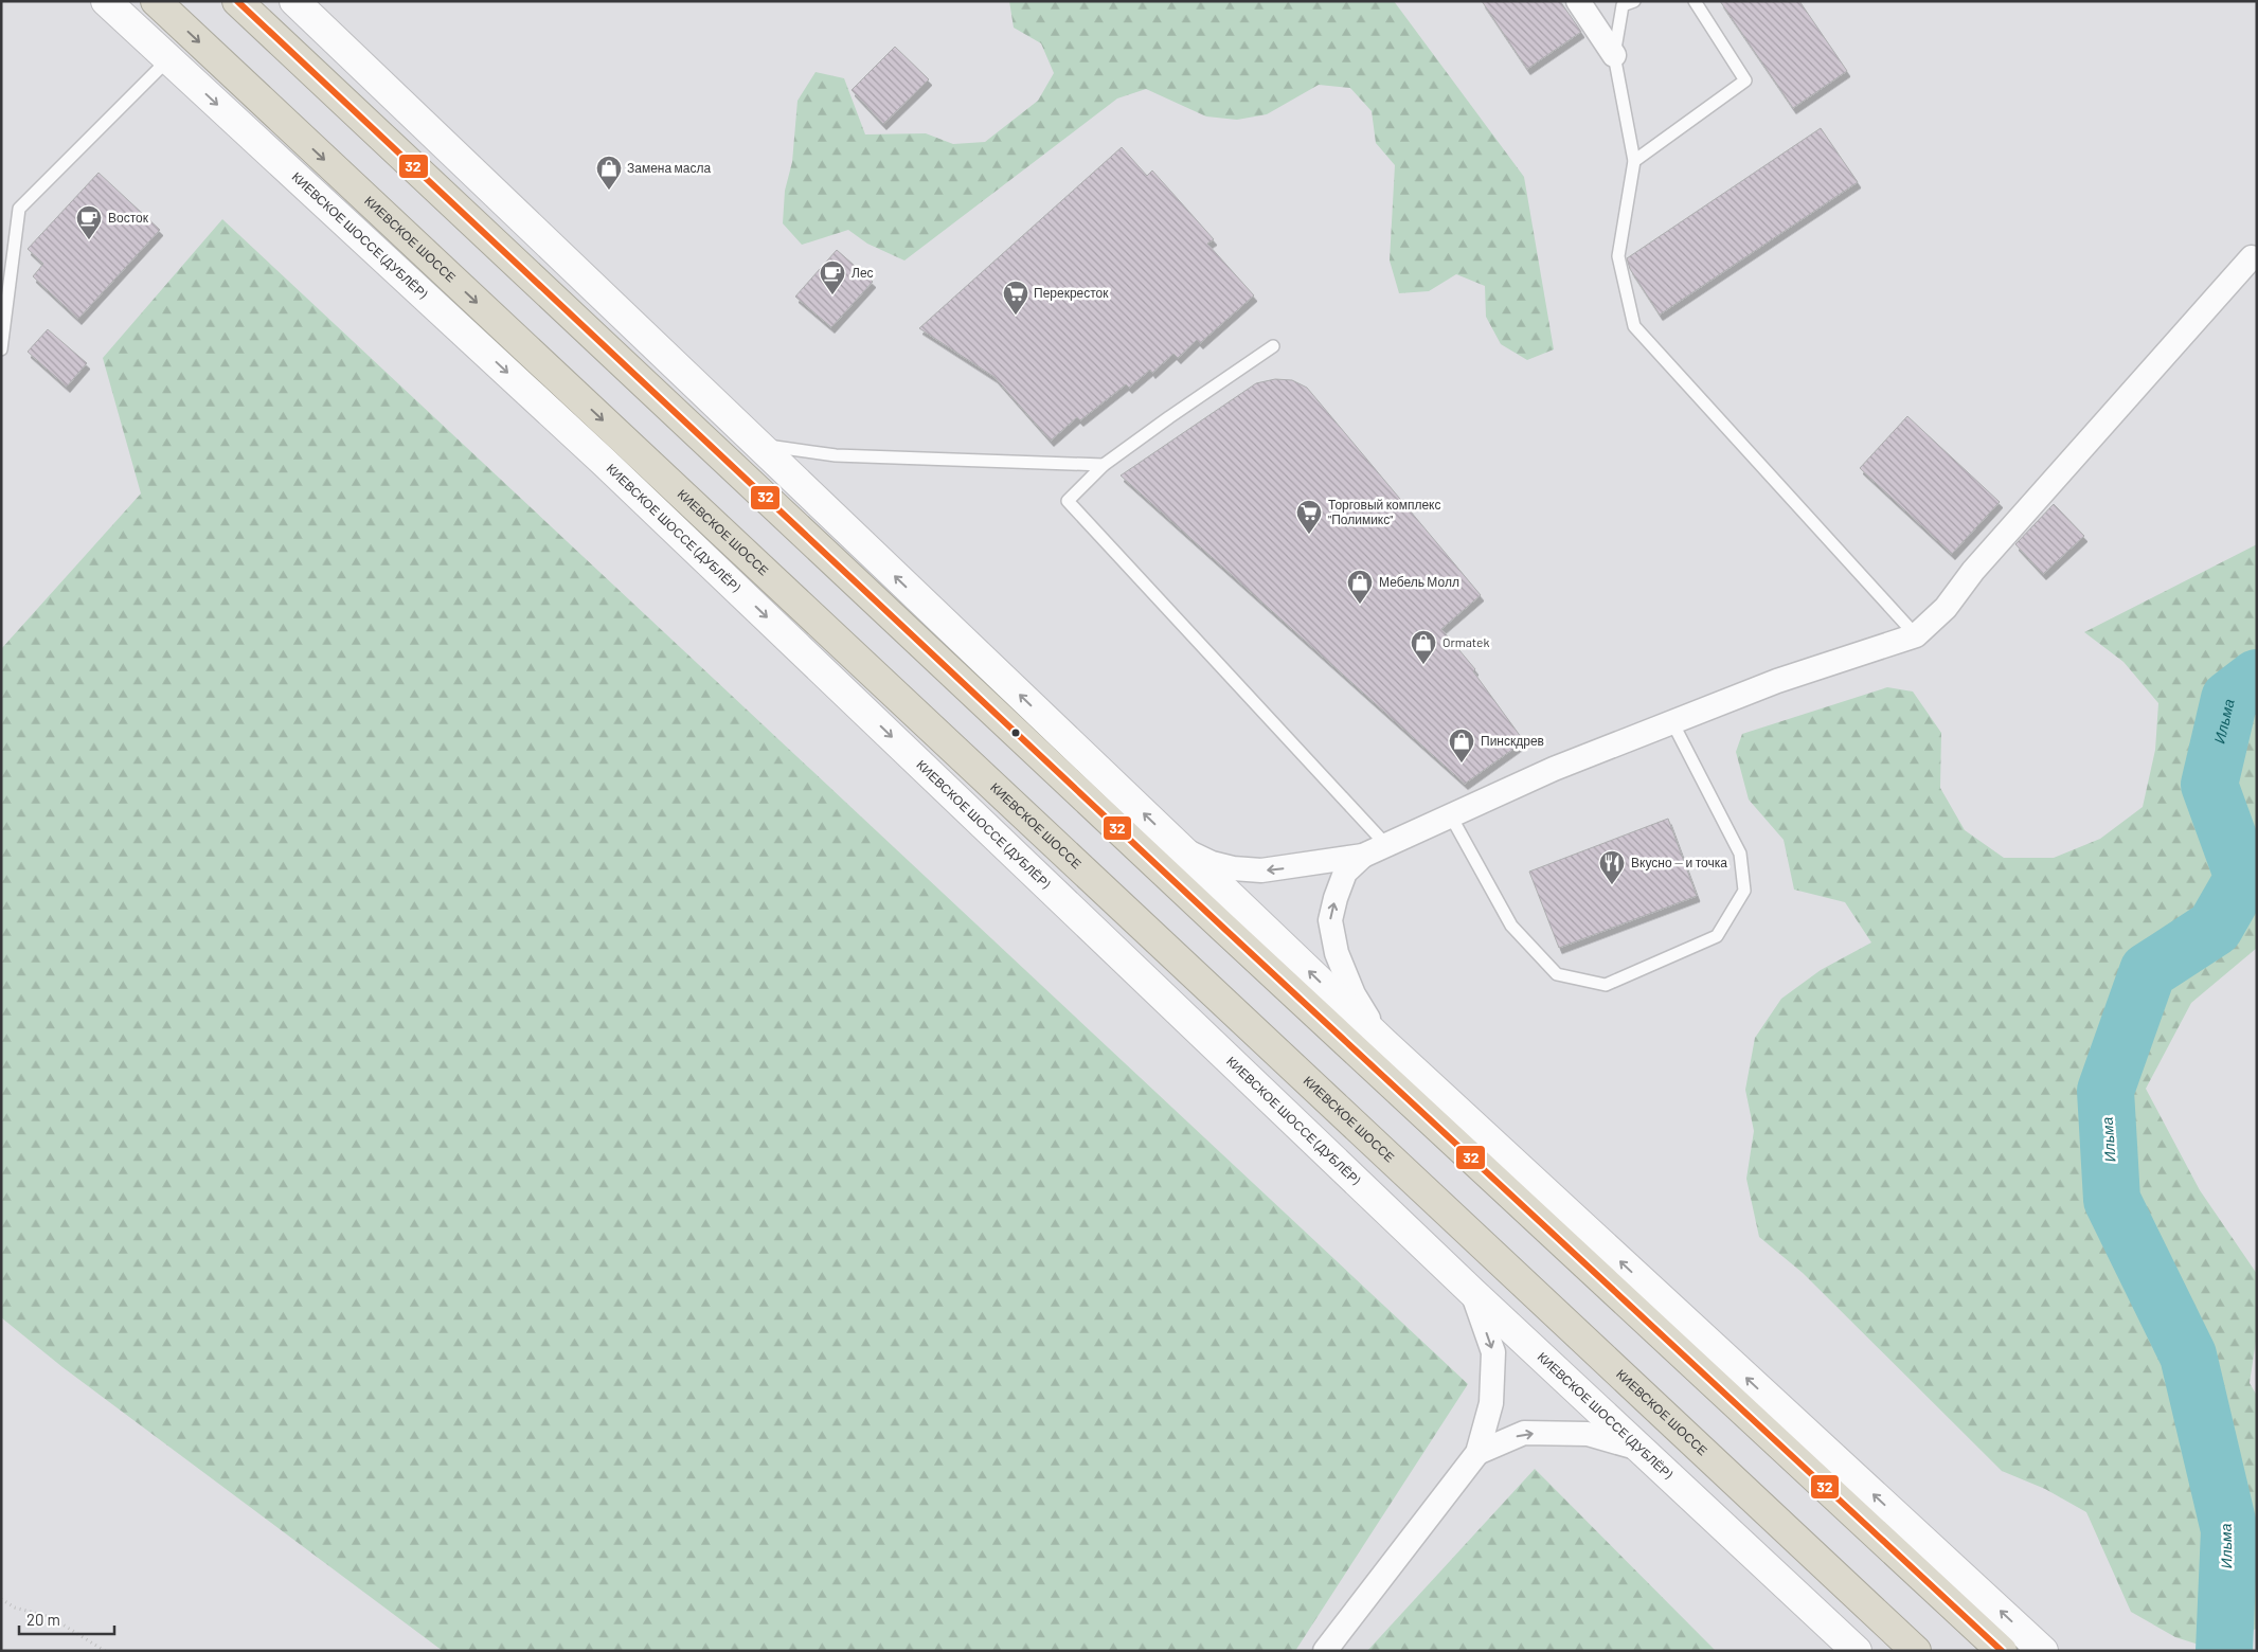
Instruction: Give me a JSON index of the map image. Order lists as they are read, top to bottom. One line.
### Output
{"streets":{"highway":["КИЕВСКОЕ ШОССЕ"],"main road":["КИЕВСКОЕ ШОССЕ (ДУБЛЁР)"]},"water":["Ильма"],"places":{"shop":["Замена масла","Мебель Молл","Ormatek","Пинскдрев"],"cafe":["Восток","Лес"],"supermarket":["Перекресток","Торговый комплекс \"Полимикс\""],"restaurant":["Вкусно — и точка"]},"lines":["transit line 32"],"scale_bar":"20 m"}
